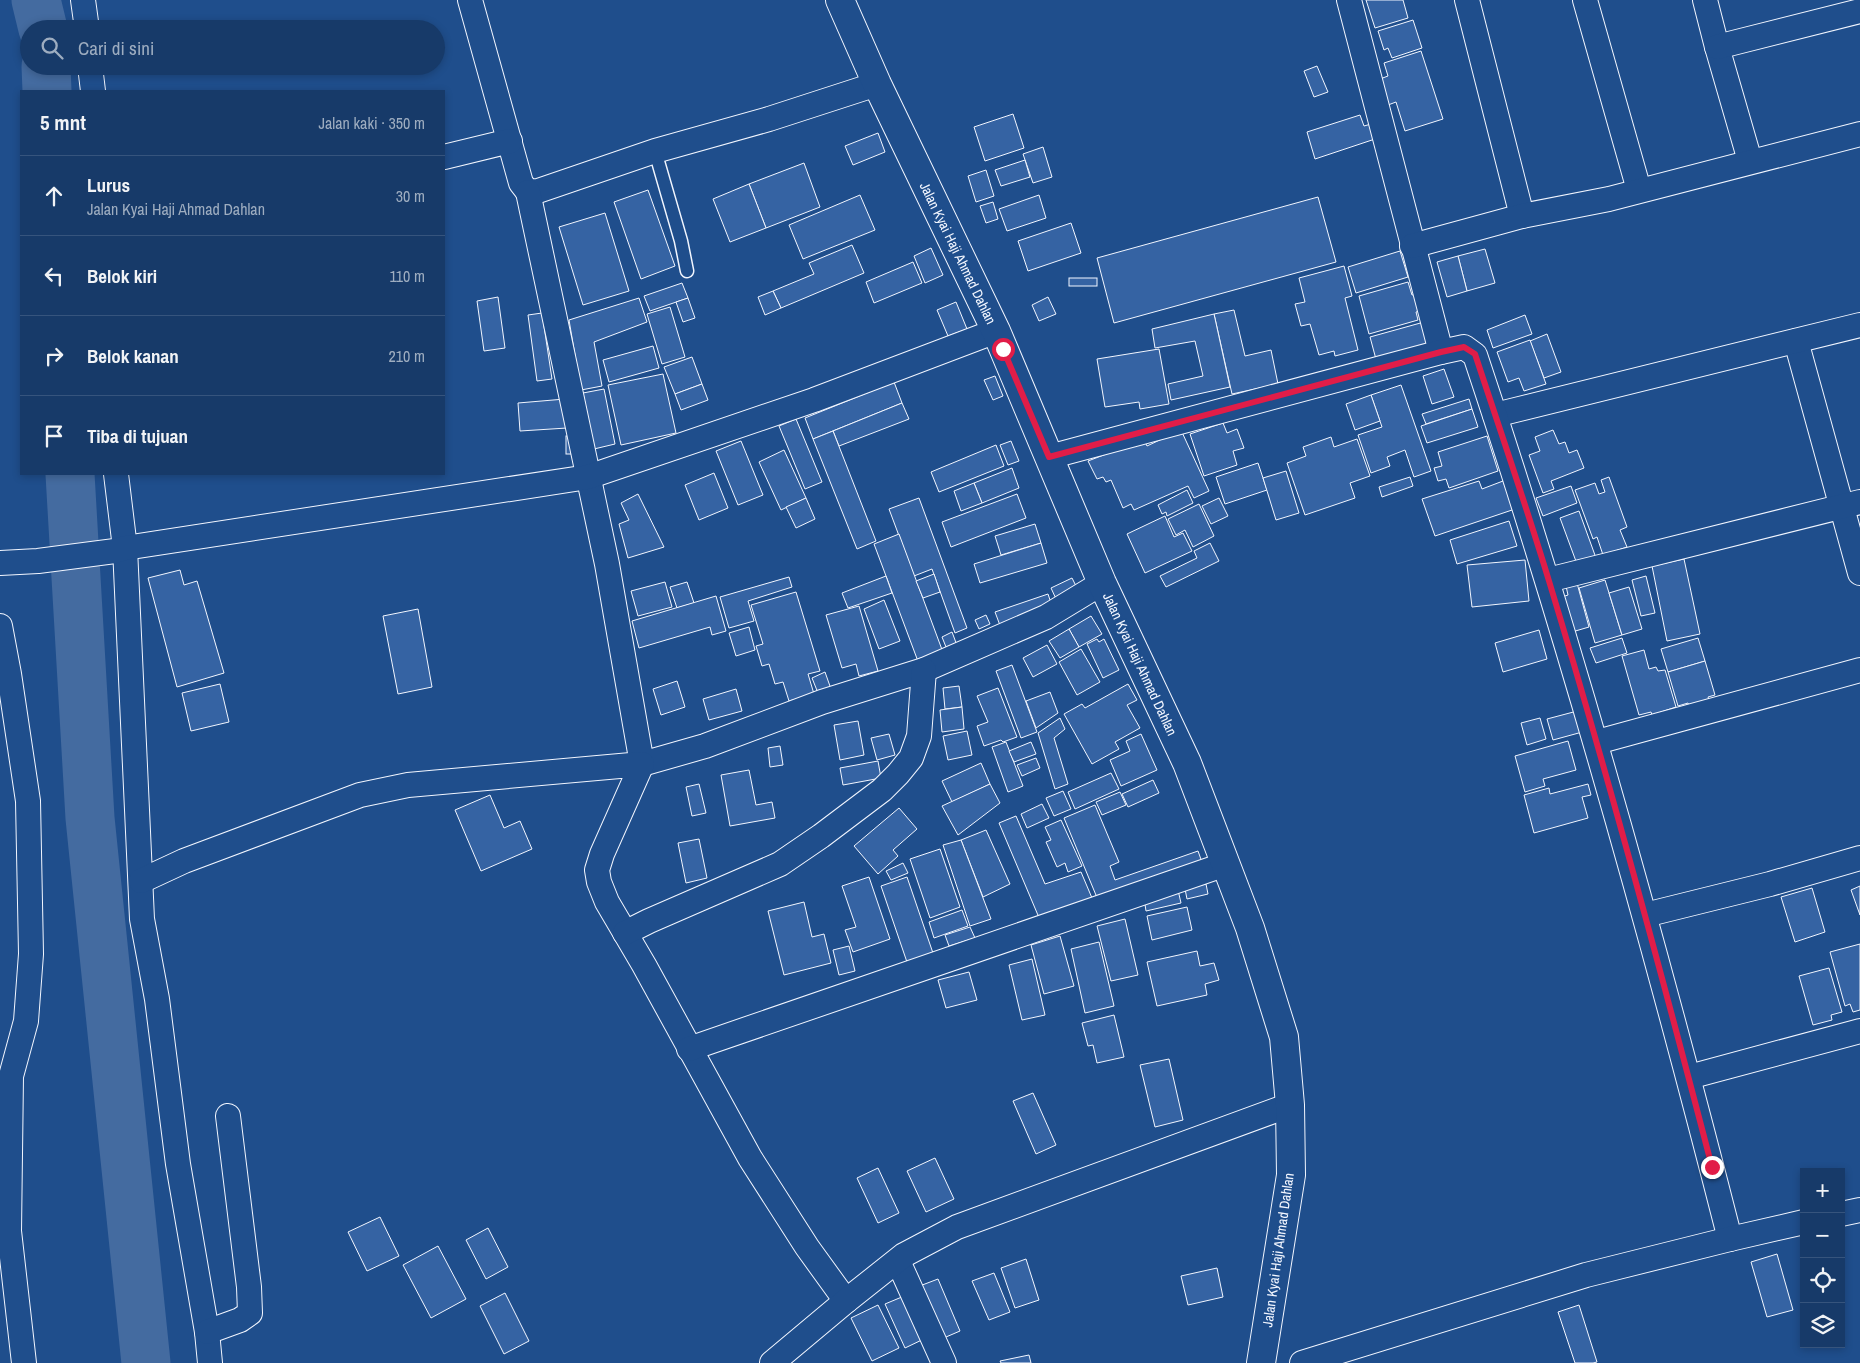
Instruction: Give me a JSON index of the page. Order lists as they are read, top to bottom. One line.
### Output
{"streets":{"street":["Jalan Kyai Haji Ahmad Dahlan"]},"page":{"search":"Cari di sini","heading":["5 mnt","Jalan kaki · 350 m"],"list":[["Lurus","Jalan Kyai Haji Ahmad Dahlan","30 m"],["Belok kiri","110 m"],["Belok kanan","210 m"],"Tiba di tujuan"],"map_buttons":["+","−"]}}
